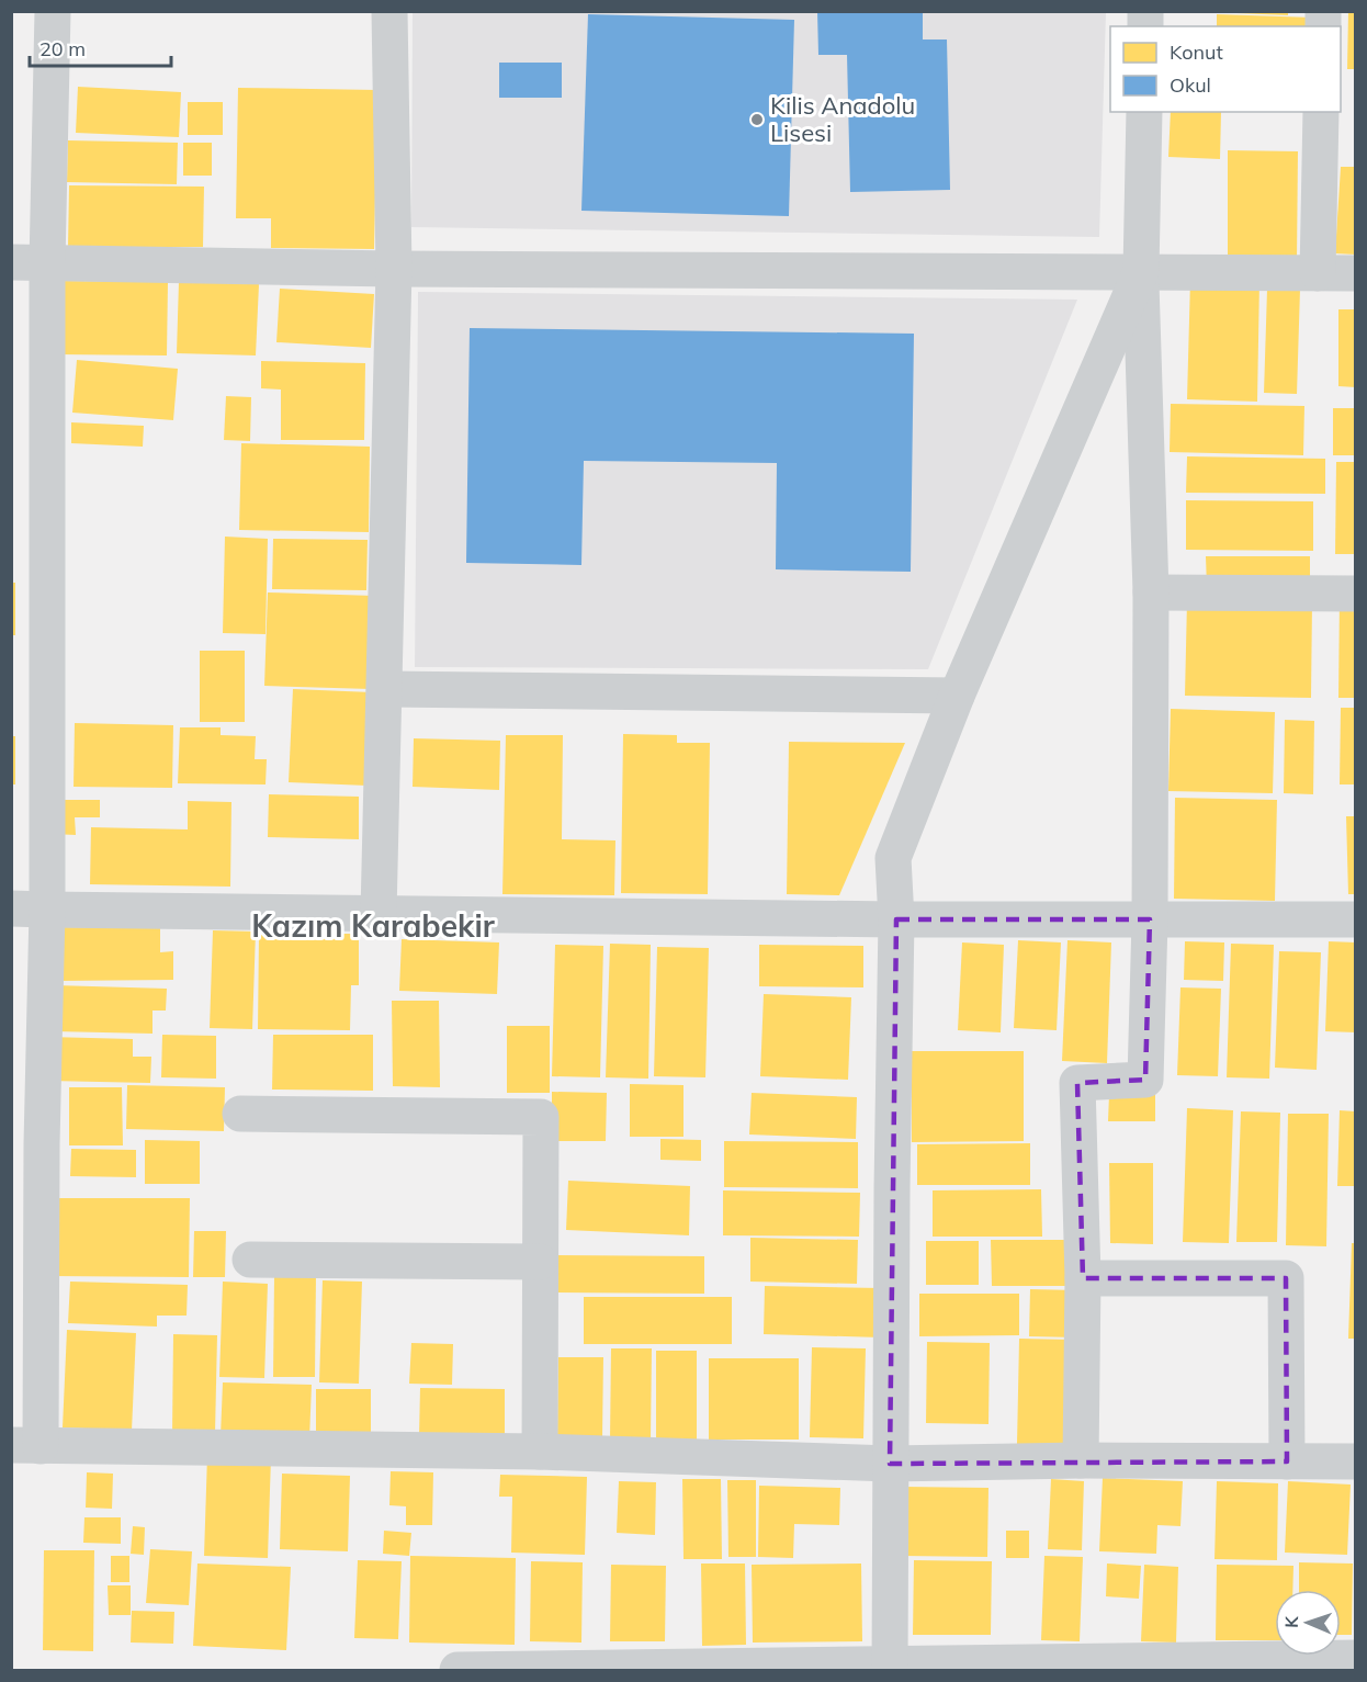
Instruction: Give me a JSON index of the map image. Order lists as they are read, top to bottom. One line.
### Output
{"districts":["Kazım Karabekir"],"places":["Kilis Anadolu Lisesi"],"legend":["Konut","Okul"],"scale_bar":"20 m","north":"left"}
